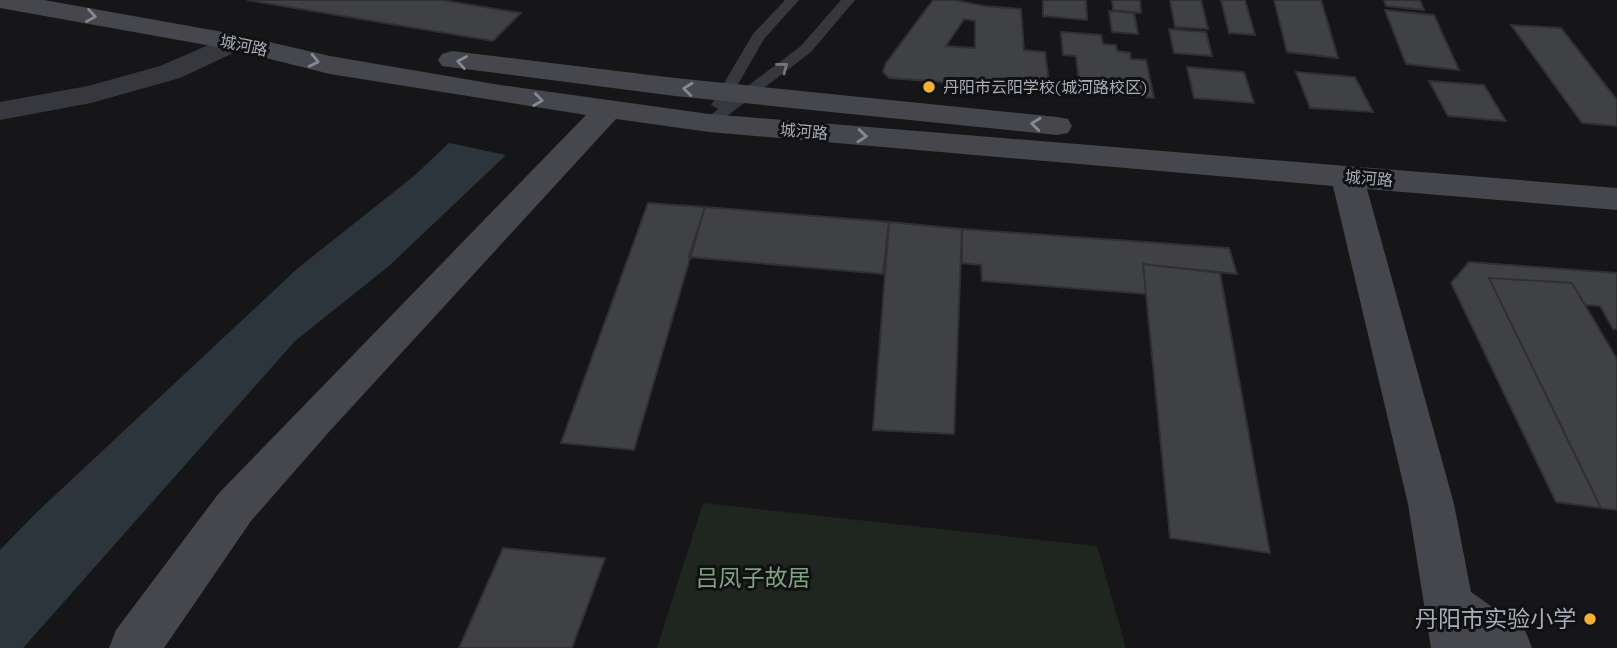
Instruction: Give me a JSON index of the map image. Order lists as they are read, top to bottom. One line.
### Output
{"streets":{"main road":["城河路"]},"parks":["吕凤子故居"],"places":["丹阳市云阳学校(城河路校区)","丹阳市实验小学"]}
